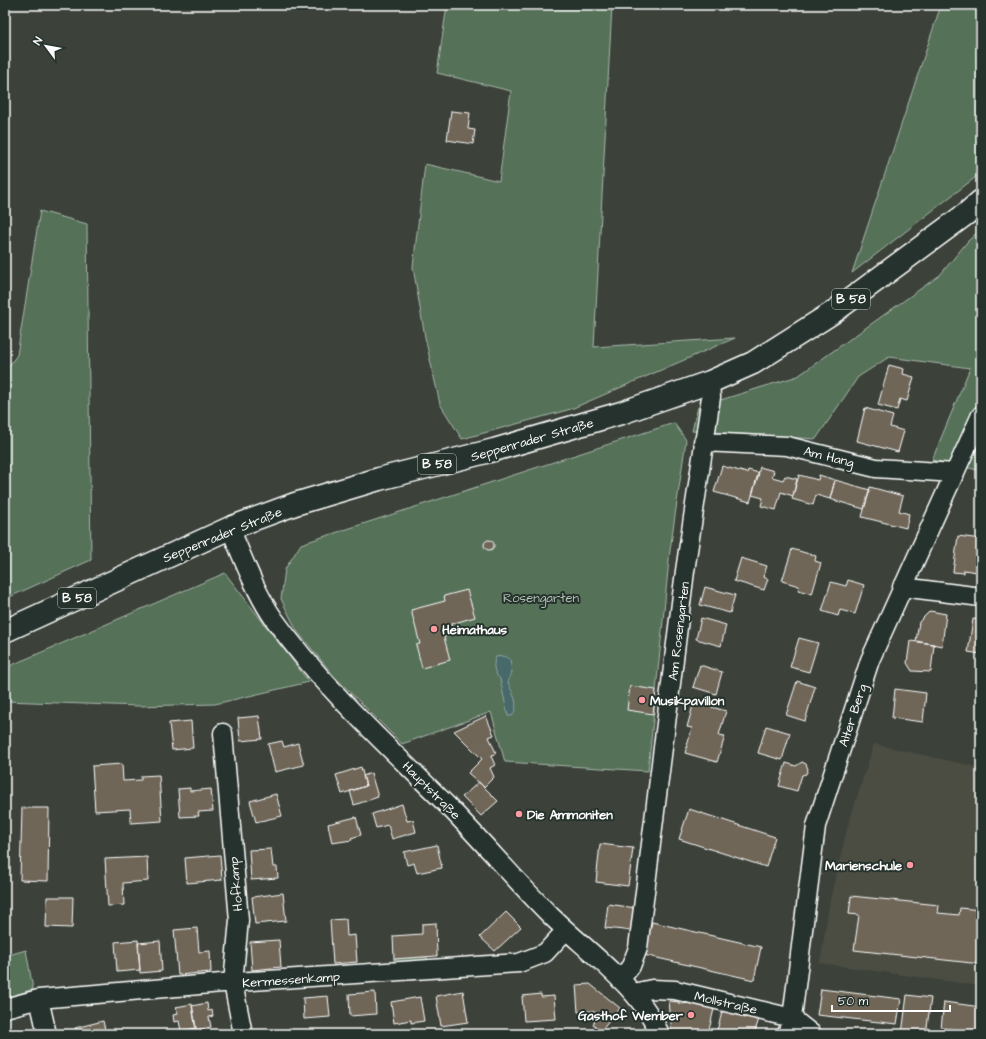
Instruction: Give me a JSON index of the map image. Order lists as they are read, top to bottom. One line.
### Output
{"streets":{"main road":["B 58","Seppenrader Straße"],"street":["Am Hang","Am Rosengarten","Alter Berg","Hauptstraße","Hofkamp","Kermessenkamp","Mollstraße"]},"crossings":[["Seppenrader Straße","Am Rosengarten"],["Seppenrader Straße","Hauptstraße"],["Am Hang","Am Rosengarten"],["Am Hang","Alter Berg"],["Am Rosengarten","Hauptstraße"],["Alter Berg","Mollstraße"],["Hauptstraße","Kermessenkamp"],["Hauptstraße","Mollstraße"],["Hofkamp","Kermessenkamp"]],"parks":["Rosengarten"],"places":["Heimathaus","Musikpavillon","Die Ammoniten","Marienschule","Gasthof Wember"],"scale_bar":"50 m","north":"top left"}
